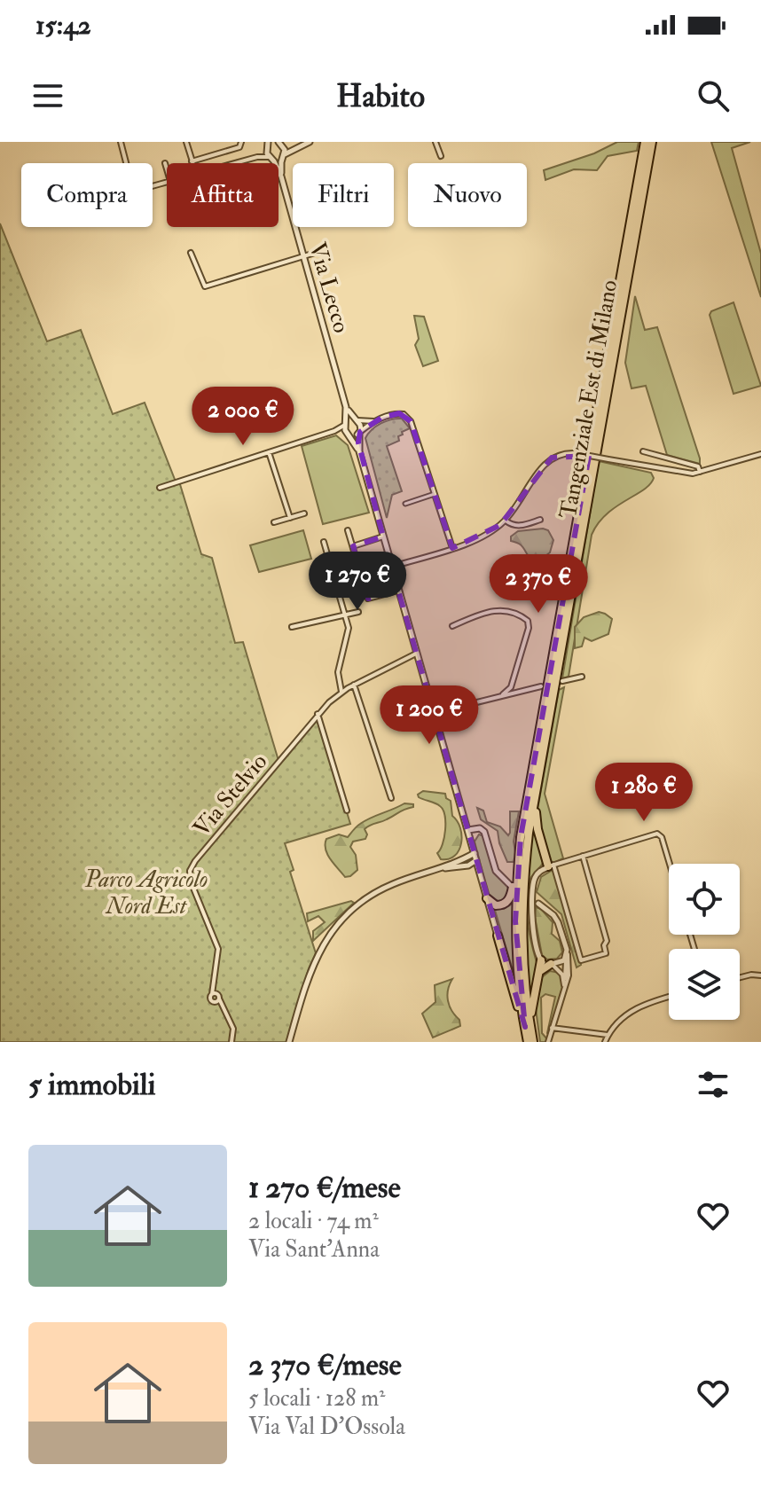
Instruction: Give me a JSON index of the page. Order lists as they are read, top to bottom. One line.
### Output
{"streets":{"highway":["Tangenziale Est di Milano"],"street":["Via Lecco","Via Stelvio"]},"crossings":[["Via Lecco","Via Stelvio"]],"parks":["Parco Agricolo Nord Est"],"page":{"status":"15:42","header":"Habito","chip":["Compra","Affitta","Filtri","Nuovo"],"price":["2 000 €","1 270 €","2 370 €","1 200 €","1 280 €"],"heading":"5 immobili","list":[{"name":"1 270 €/mese","note":"2 locali · 74 m² · Via Sant'Anna"},{"name":"2 370 €/mese","note":"5 locali · 128 m² · Via Val D'Ossola"}]}}
